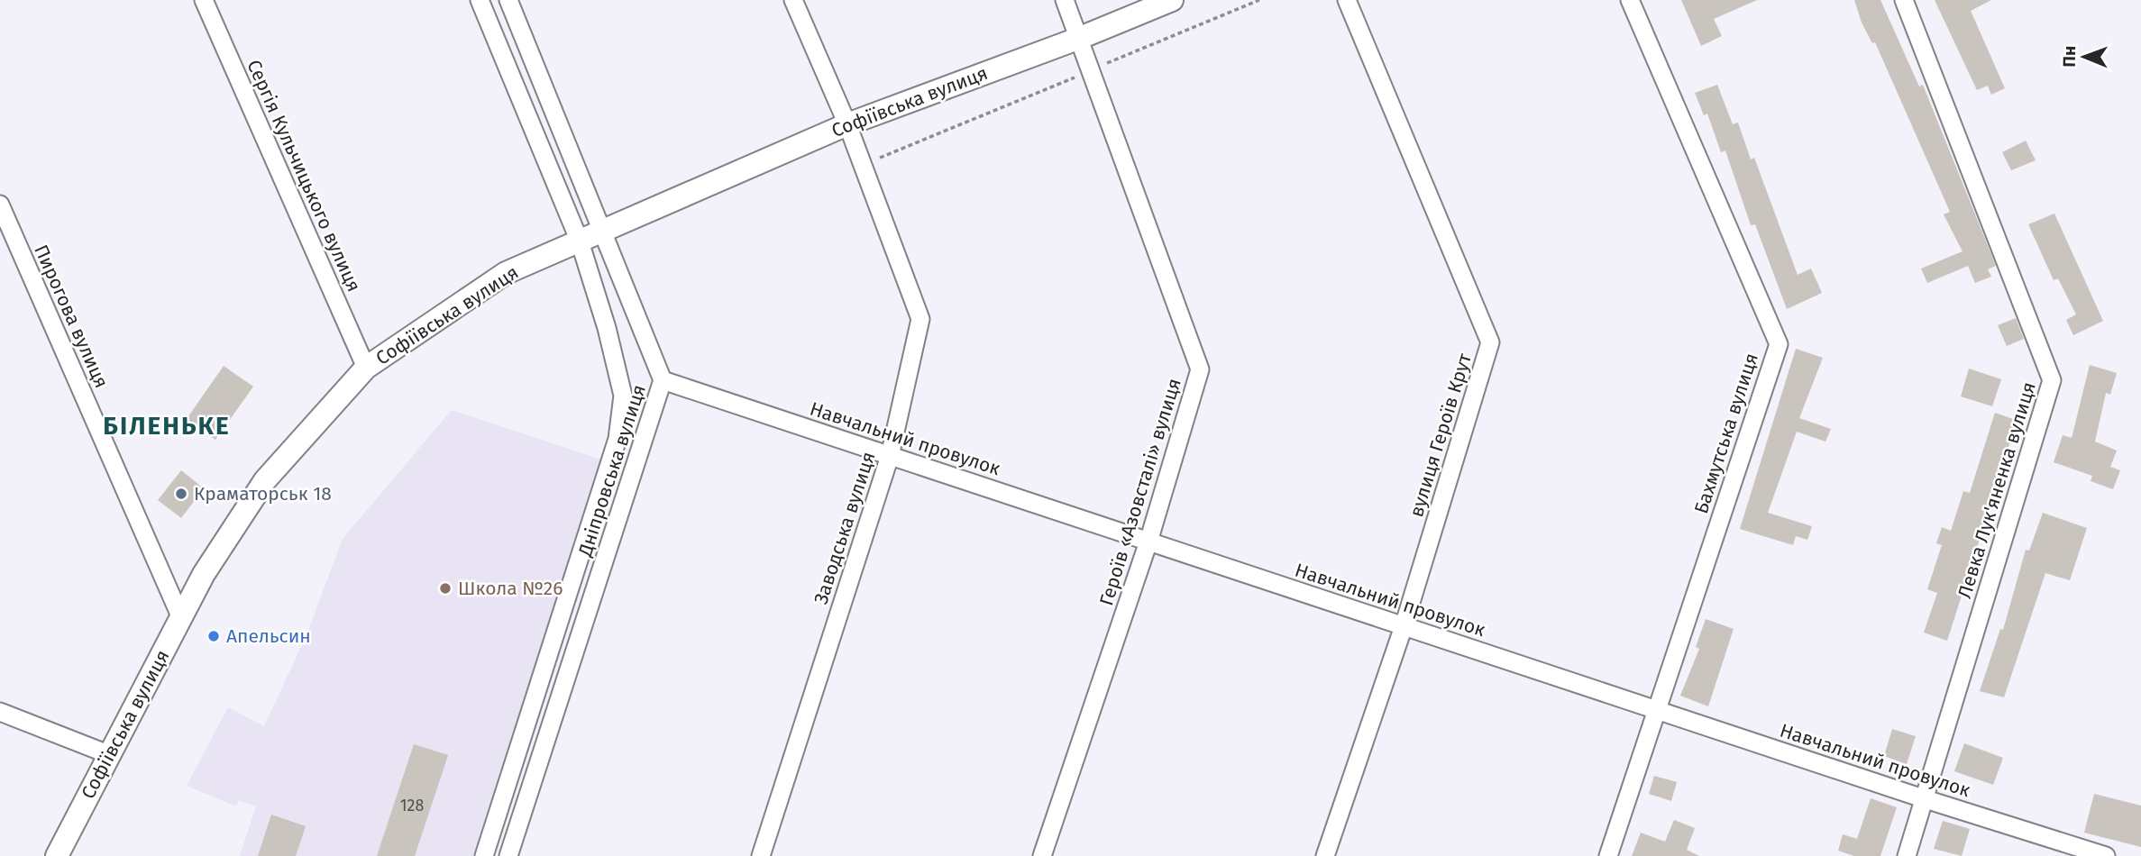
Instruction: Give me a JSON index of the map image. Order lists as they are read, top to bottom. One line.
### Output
{"streets":{"street":["Софіївська вулиця","Сергія Кульчицького вулиця","Пирогова вулиця","Бахмутська вулиця","вулиця Героїв Крут","Навчальний провулок","Дніпровська вулиця","Левка Лук'яненка вулиця","Героїв «Азовсталі» вулиця","Заводська вулиця"]},"crossings":[["Софіївська вулиця","Сергія Кульчицького вулиця"],["Софіївська вулиця","Пирогова вулиця"],["Софіївська вулиця","Дніпровська вулиця"],["Софіївська вулиця","Героїв «Азовсталі» вулиця"],["Софіївська вулиця","Заводська вулиця"],["Бахмутська вулиця","Навчальний провулок"],["вулиця Героїв Крут","Навчальний провулок"],["Навчальний провулок","Дніпровська вулиця"],["Навчальний провулок","Левка Лук'яненка вулиця"],["Навчальний провулок","Героїв «Азовсталі» вулиця"],["Навчальний провулок","Заводська вулиця"]],"districts":["БІЛЕНЬКЕ"],"places":["Краматорськ 18","Школа №26","Апельсин"],"house_numbers":["128"],"north":"left"}
